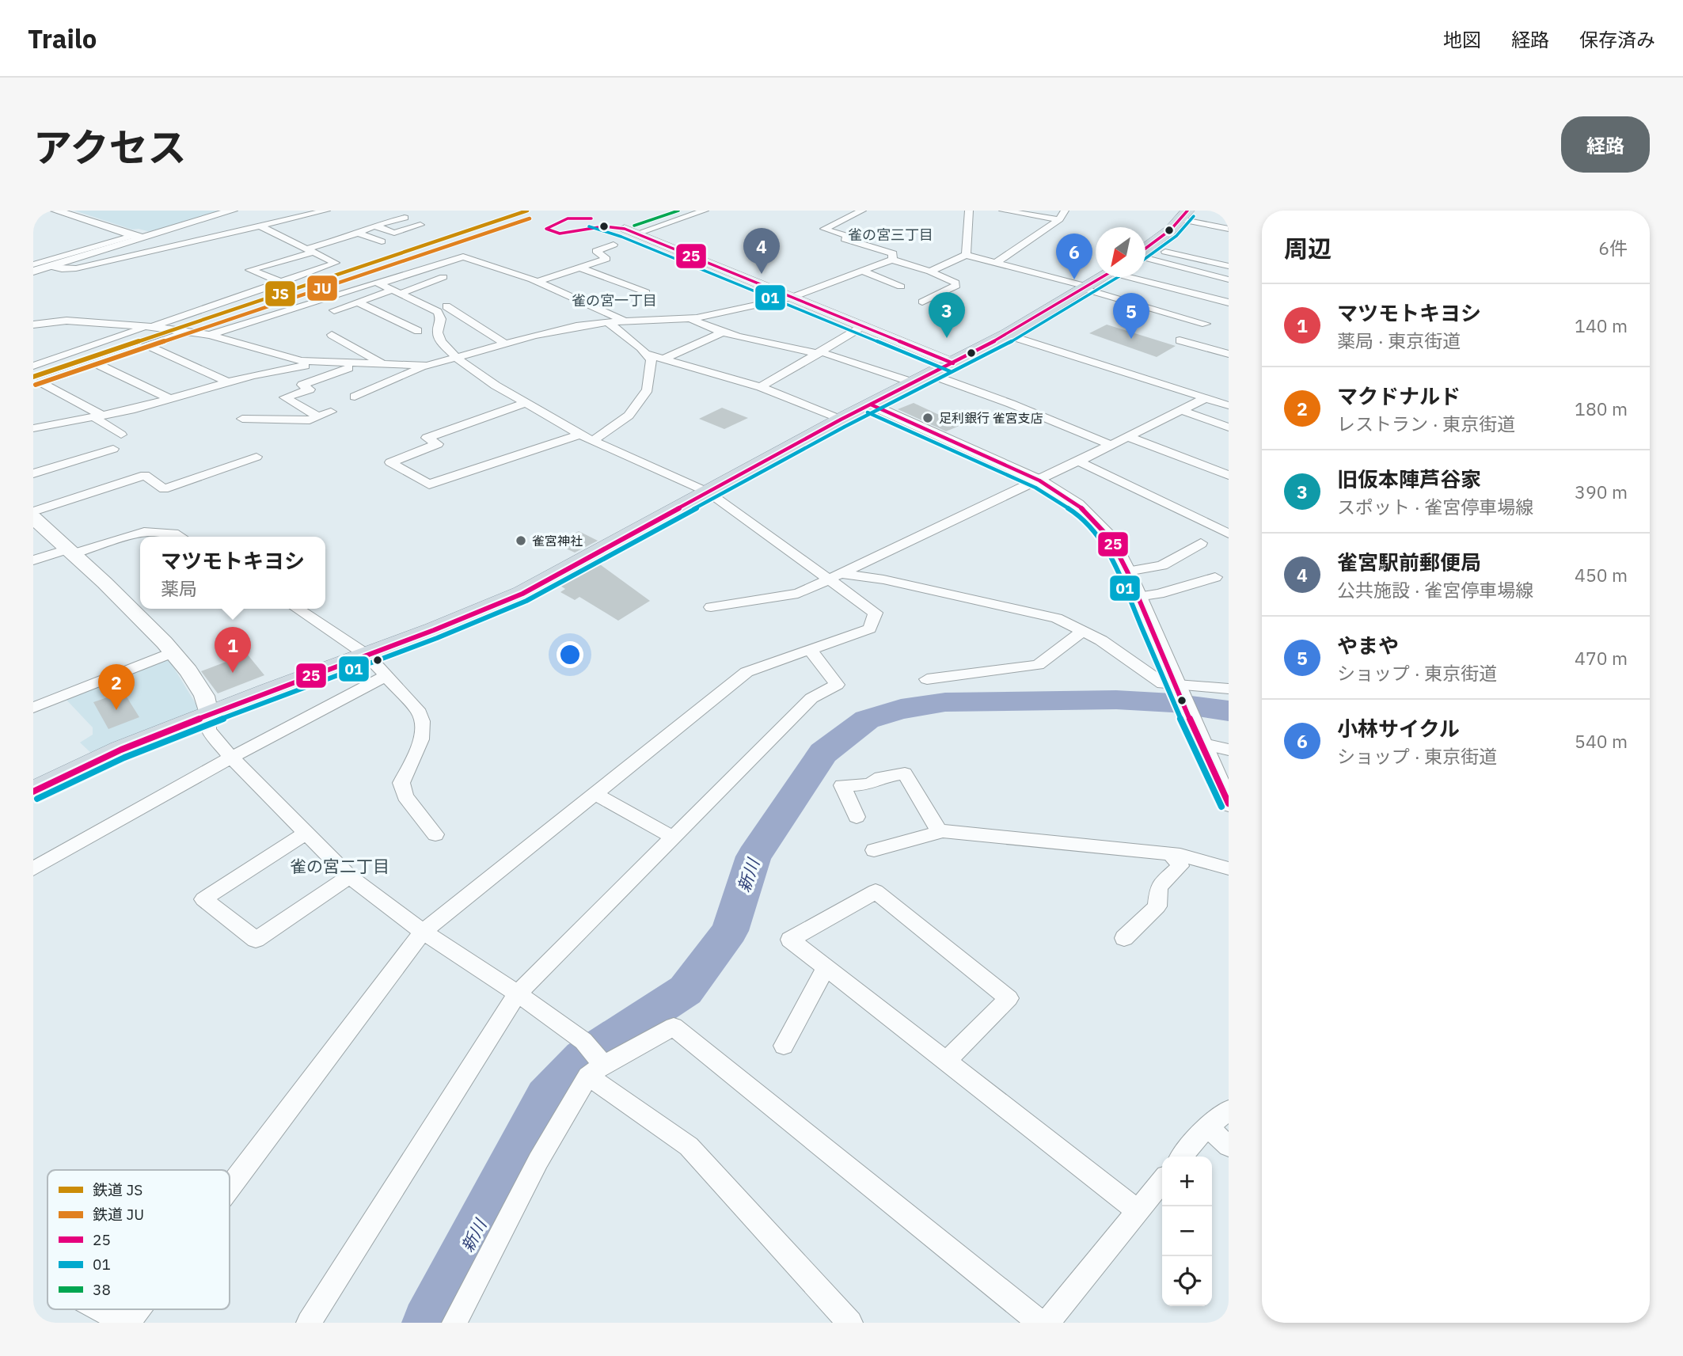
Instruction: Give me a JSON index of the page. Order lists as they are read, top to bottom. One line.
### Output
{"districts":["雀の宮三丁目","雀の宮一丁目","雀の宮二丁目"],"water":["新川"],"places":["足利銀行 雀宮支店","雀宮神社"],"lines":["rail line JS","transit line 25","transit line 38","transit line 01","rail line JU"],"legend":["鉄道 JS","鉄道 JU","25","01","38"],"north":"bottom left","page":{"header":"Trailo","nav":["地図","経路","保存済み"],"title":"アクセス","buttons":"経路","heading":["周辺","6件"],"pins":["4","6","3","5","1","2"],"list":[{"mark":"1","name":"マツモトキヨシ","note":"薬局 · 東京街道","value":"140 m"},{"mark":"2","name":"マクドナルド","note":"レストラン · 東京街道","value":"180 m"},{"mark":"3","name":"旧仮本陣芦谷家","note":"スポット · 雀宮停車場線","value":"390 m"},{"mark":"4","name":"雀宮駅前郵便局","note":"公共施設 · 雀宮停車場線","value":"450 m"},{"mark":"5","name":"やまや","note":"ショップ · 東京街道","value":"470 m"},{"mark":"6","name":"小林サイクル","note":"ショップ · 東京街道","value":"540 m"}],"popup":["マツモトキヨシ","薬局"],"map_buttons":["+","−"]}}
